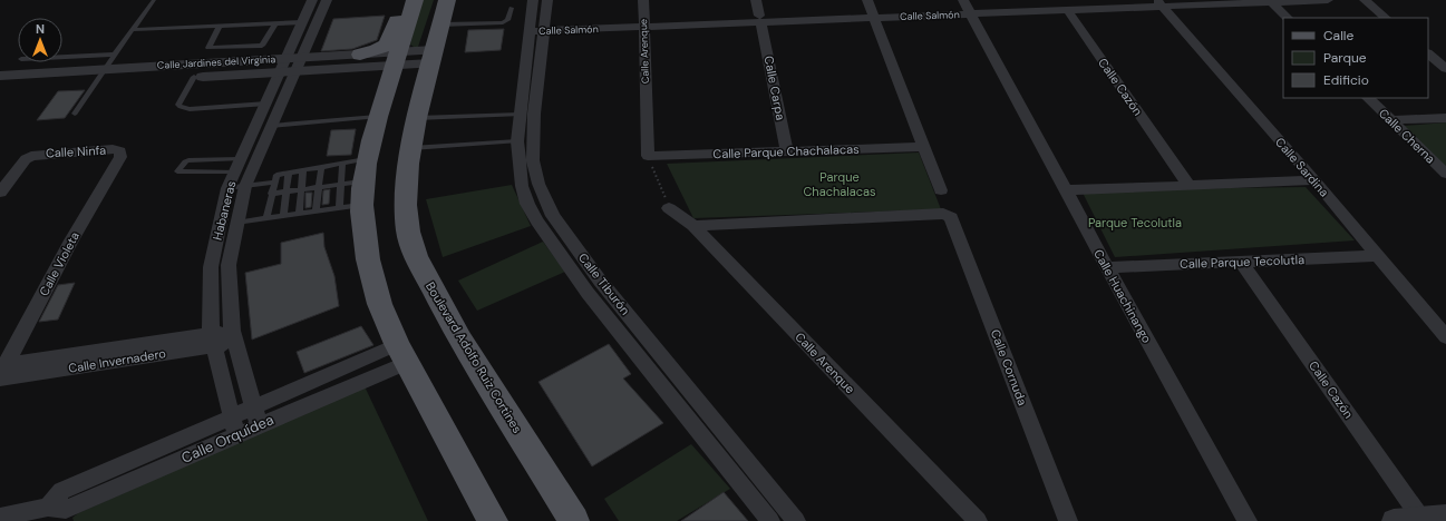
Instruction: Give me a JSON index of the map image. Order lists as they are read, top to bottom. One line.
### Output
{"streets":{"main road":["Boulevard Adolfo Ruiz Cortines"],"street":["Calle Salmón","Calle Arenque","Calle Jardines del Virginia","Calle Cazón","Calle Carpa","Calle Cherna","Calle Ninfa","Calle Parque Chachalacas","Calle Sardina","Habaneras","Calle Parque Tecolutla","Calle Violeta","Calle Tiburón","Calle Huachinango","Calle Invernadero","Calle Cornuda","Calle Orquídea"]},"crossings":[["Calle Salmón","Calle Arenque"],["Calle Salmón","Calle Cazón"],["Calle Salmón","Calle Carpa"],["Calle Salmón","Calle Sardina"],["Calle Salmón","Calle Tiburón"],["Calle Salmón","Calle Huachinango"],["Calle Arenque","Calle Parque Chachalacas"],["Calle Arenque","Calle Cornuda"],["Calle Jardines del Virginia","Habaneras"],["Calle Jardines del Virginia","Boulevard Adolfo Ruiz Cortines"],["Calle Cazón","Calle Parque Tecolutla"],["Calle Carpa","Calle Parque Chachalacas"],["Calle Ninfa","Calle Violeta"],["Calle Sardina","Calle Parque Tecolutla"],["Habaneras","Calle Invernadero"],["Habaneras","Calle Orquídea"],["Calle Parque Tecolutla","Calle Huachinango"],["Calle Violeta","Calle Invernadero"]],"parks":["Parque Chachalacas","Parque Tecolutla"],"legend":["Calle","Parque","Edificio"],"north":"top"}
